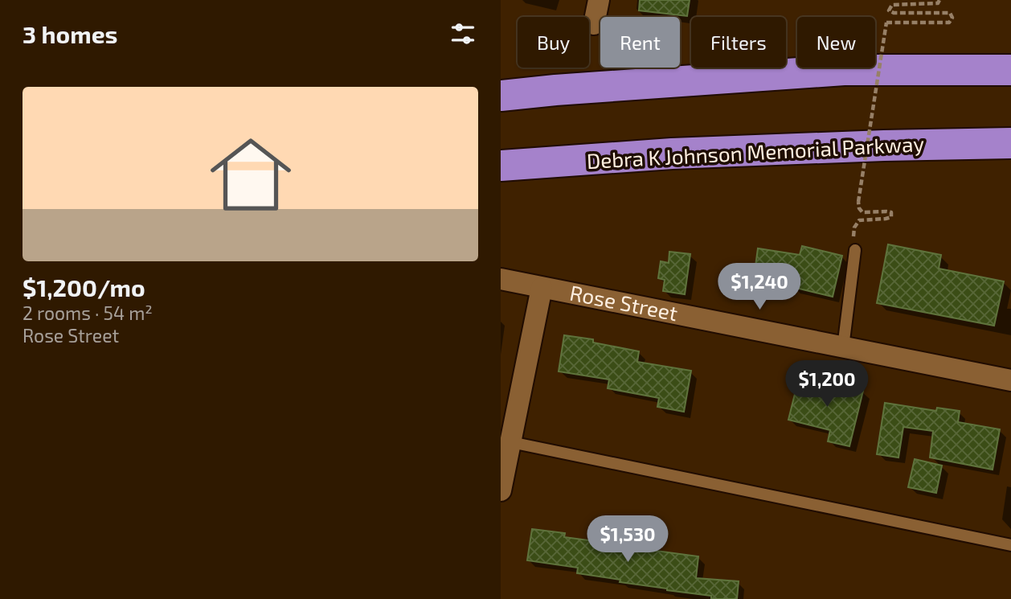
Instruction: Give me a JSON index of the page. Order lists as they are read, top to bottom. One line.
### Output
{"streets":{"highway":["Debra K Johnson Memorial Parkway"],"street":["Rose Street"]},"page":{"heading":"3 homes","chip":["Buy","Rent","Filters","New"],"list":[{"name":"$1,200/mo","note":"2 rooms · 54 m² · Rose Street"}],"price":["$1,240","$1,200","$1,530"]}}
